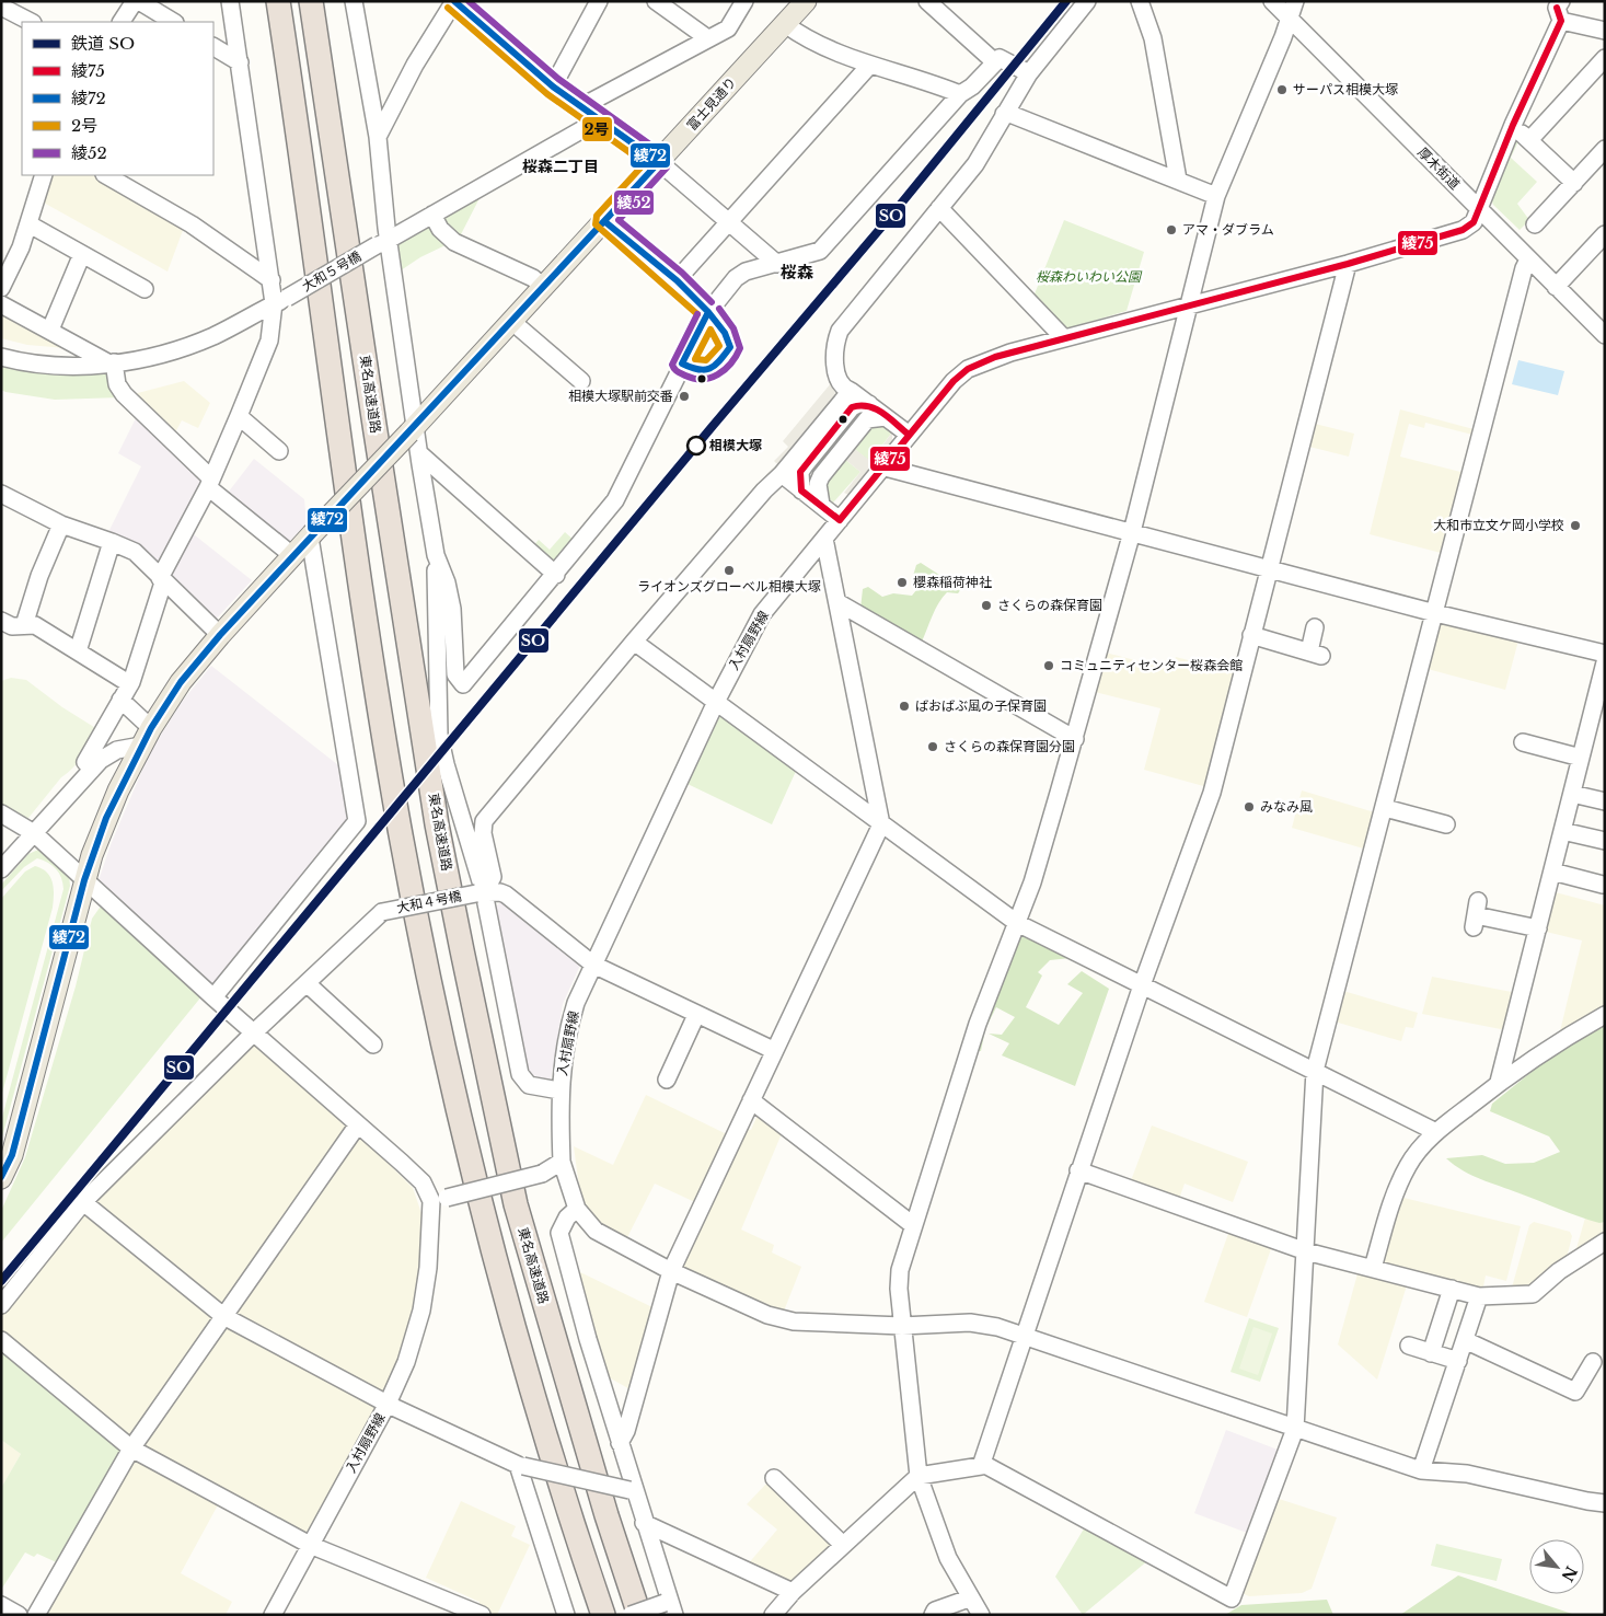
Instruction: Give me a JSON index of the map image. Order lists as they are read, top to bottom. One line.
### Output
{"streets":{"highway":["東名高速道路"],"main road":["富士見通り"],"street":["厚木街道","大和５号橋","入村扇野線","大和４号橋"]},"crossings":[["厚木街道","入村扇野線"]],"districts":["桜森二丁目","桜森"],"parks":["桜森わいわい公園"],"places":["サーパス相模大塚","アマ・ダブラム","相模大塚駅前交番","相模大塚","大和市立文ケ岡小学校","ライオンズグローベル相模大塚","櫻森稲荷神社","さくらの森保育園","コミュニティセンター桜森会館","ばおばぶ風の子保育園","さくらの森保育園分園","みなみ風"],"lines":["rail line SO","transit line 綾72","transit line 綾52","transit line 綾75","transit line 2号"],"legend":["鉄道 SO","綾75","綾72","2号","綾52"],"north":"bottom right"}
